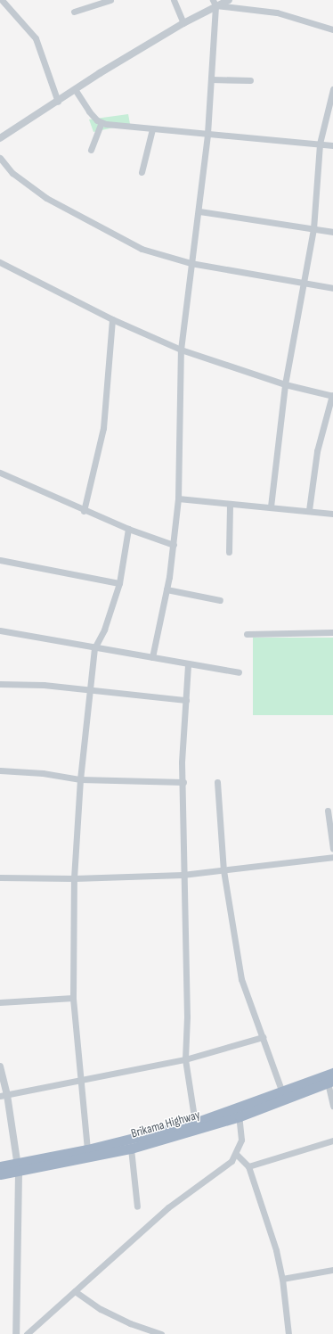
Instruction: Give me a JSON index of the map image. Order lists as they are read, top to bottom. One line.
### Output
{"streets":{"highway":["Brikama Highway"]}}
